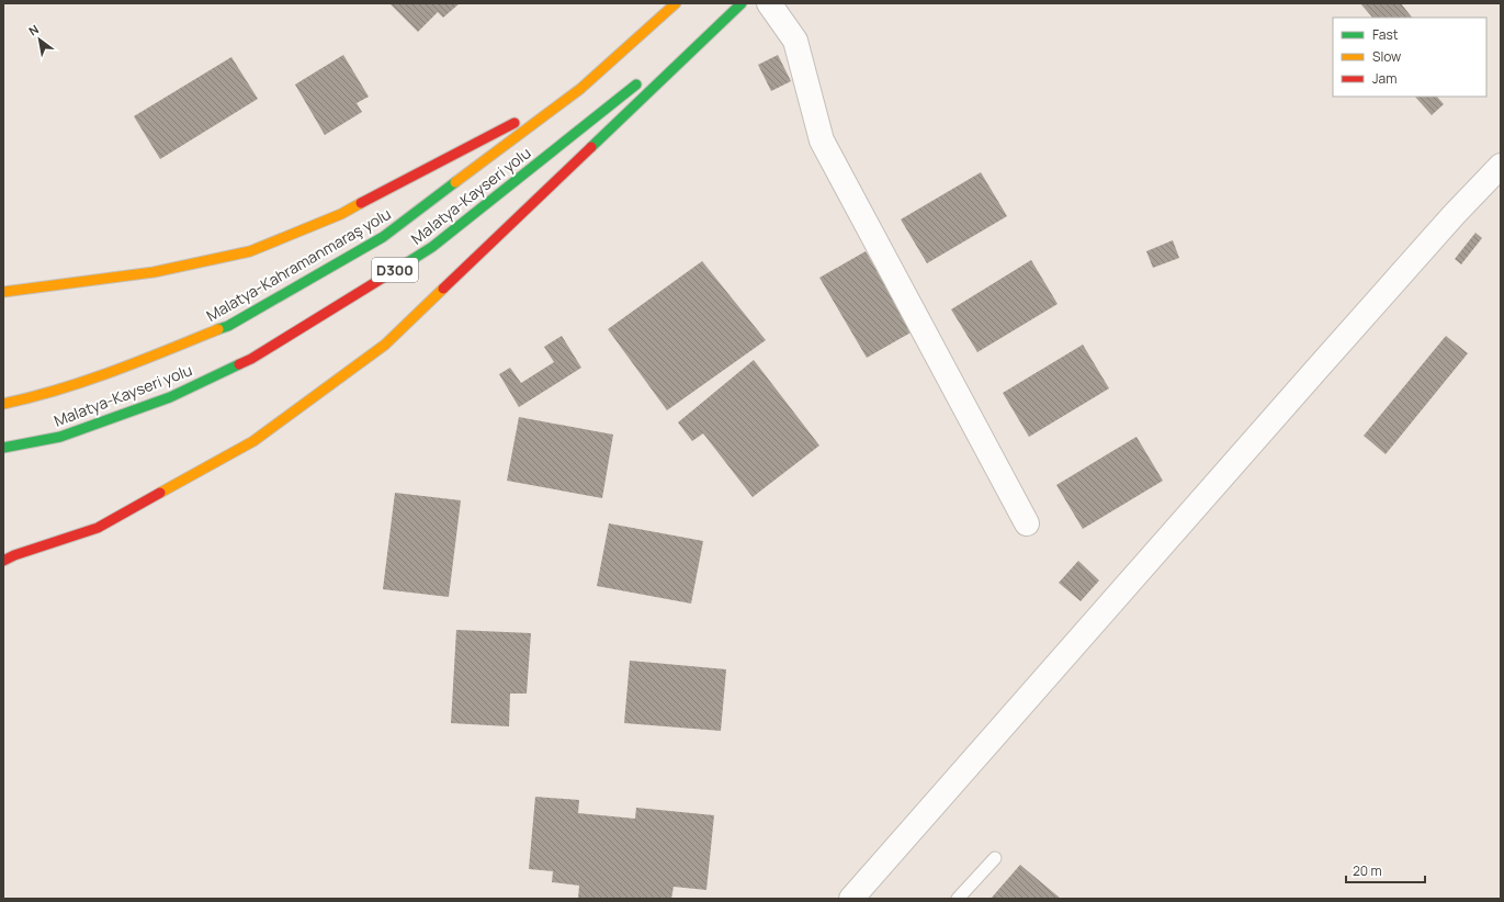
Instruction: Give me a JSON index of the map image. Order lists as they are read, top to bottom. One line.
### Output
{"streets":{"highway":["Malatya-Kayseri yolu","Malatya-Kahramanmaraş yolu","D300"]},"legend":["Fast","Slow","Jam"],"scale_bar":"20 m","north":"top left"}
